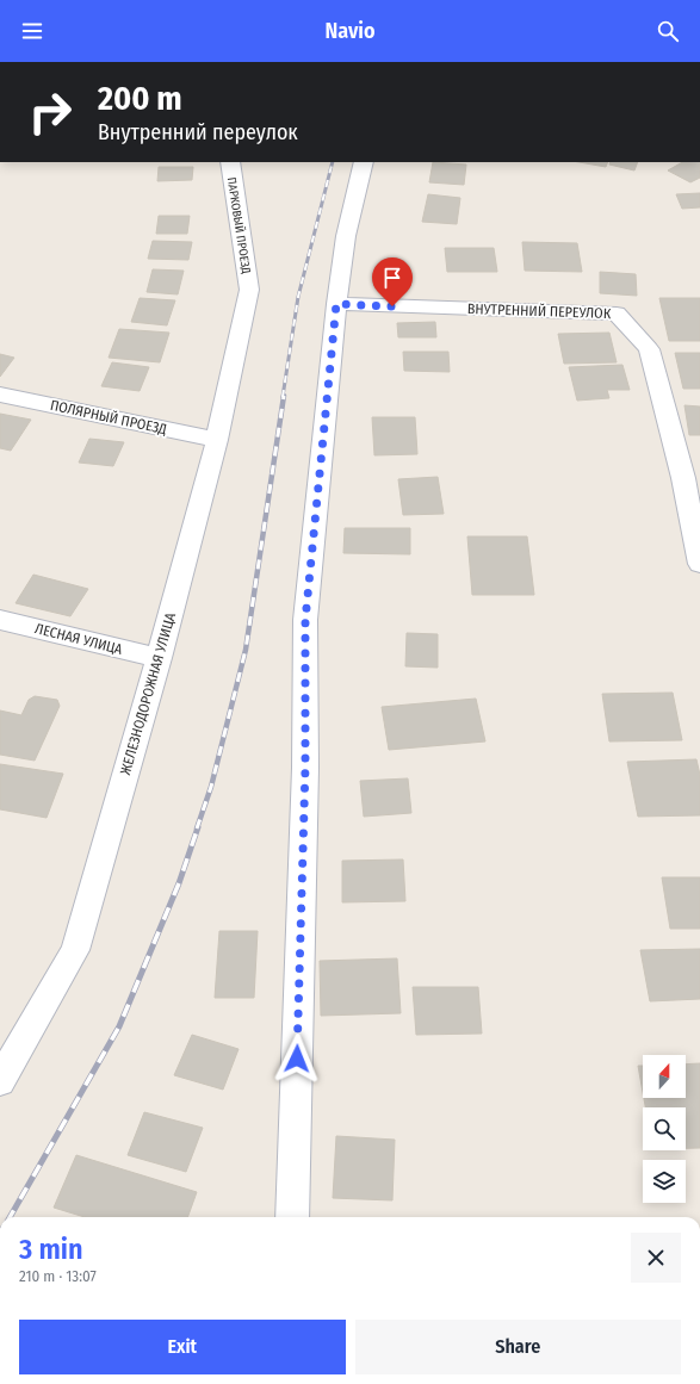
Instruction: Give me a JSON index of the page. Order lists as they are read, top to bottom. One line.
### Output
{"streets":{"street":["ПАРКОВЫЙ ПРОЕЗД","ВНУТРЕННИЙ ПЕРЕУЛОК","ПОЛЯРНЫЙ ПРОЕЗД","ЛЕСНАЯ УЛИЦА","ЖЕЛЕЗНОДОРОЖНАЯ УЛИЦА"]},"crossings":[["ПАРКОВЫЙ ПРОЕЗД","ЖЕЛЕЗНОДОРОЖНАЯ УЛИЦА"],["ПОЛЯРНЫЙ ПРОЕЗД","ЖЕЛЕЗНОДОРОЖНАЯ УЛИЦА"],["ЛЕСНАЯ УЛИЦА","ЖЕЛЕЗНОДОРОЖНАЯ УЛИЦА"]],"north":"top","page":{"header":"Navio","turn":["200 m","Внутренний переулок"],"heading":["3 min","210 m · 13:07"],"buttons":["Exit","Share"]}}
